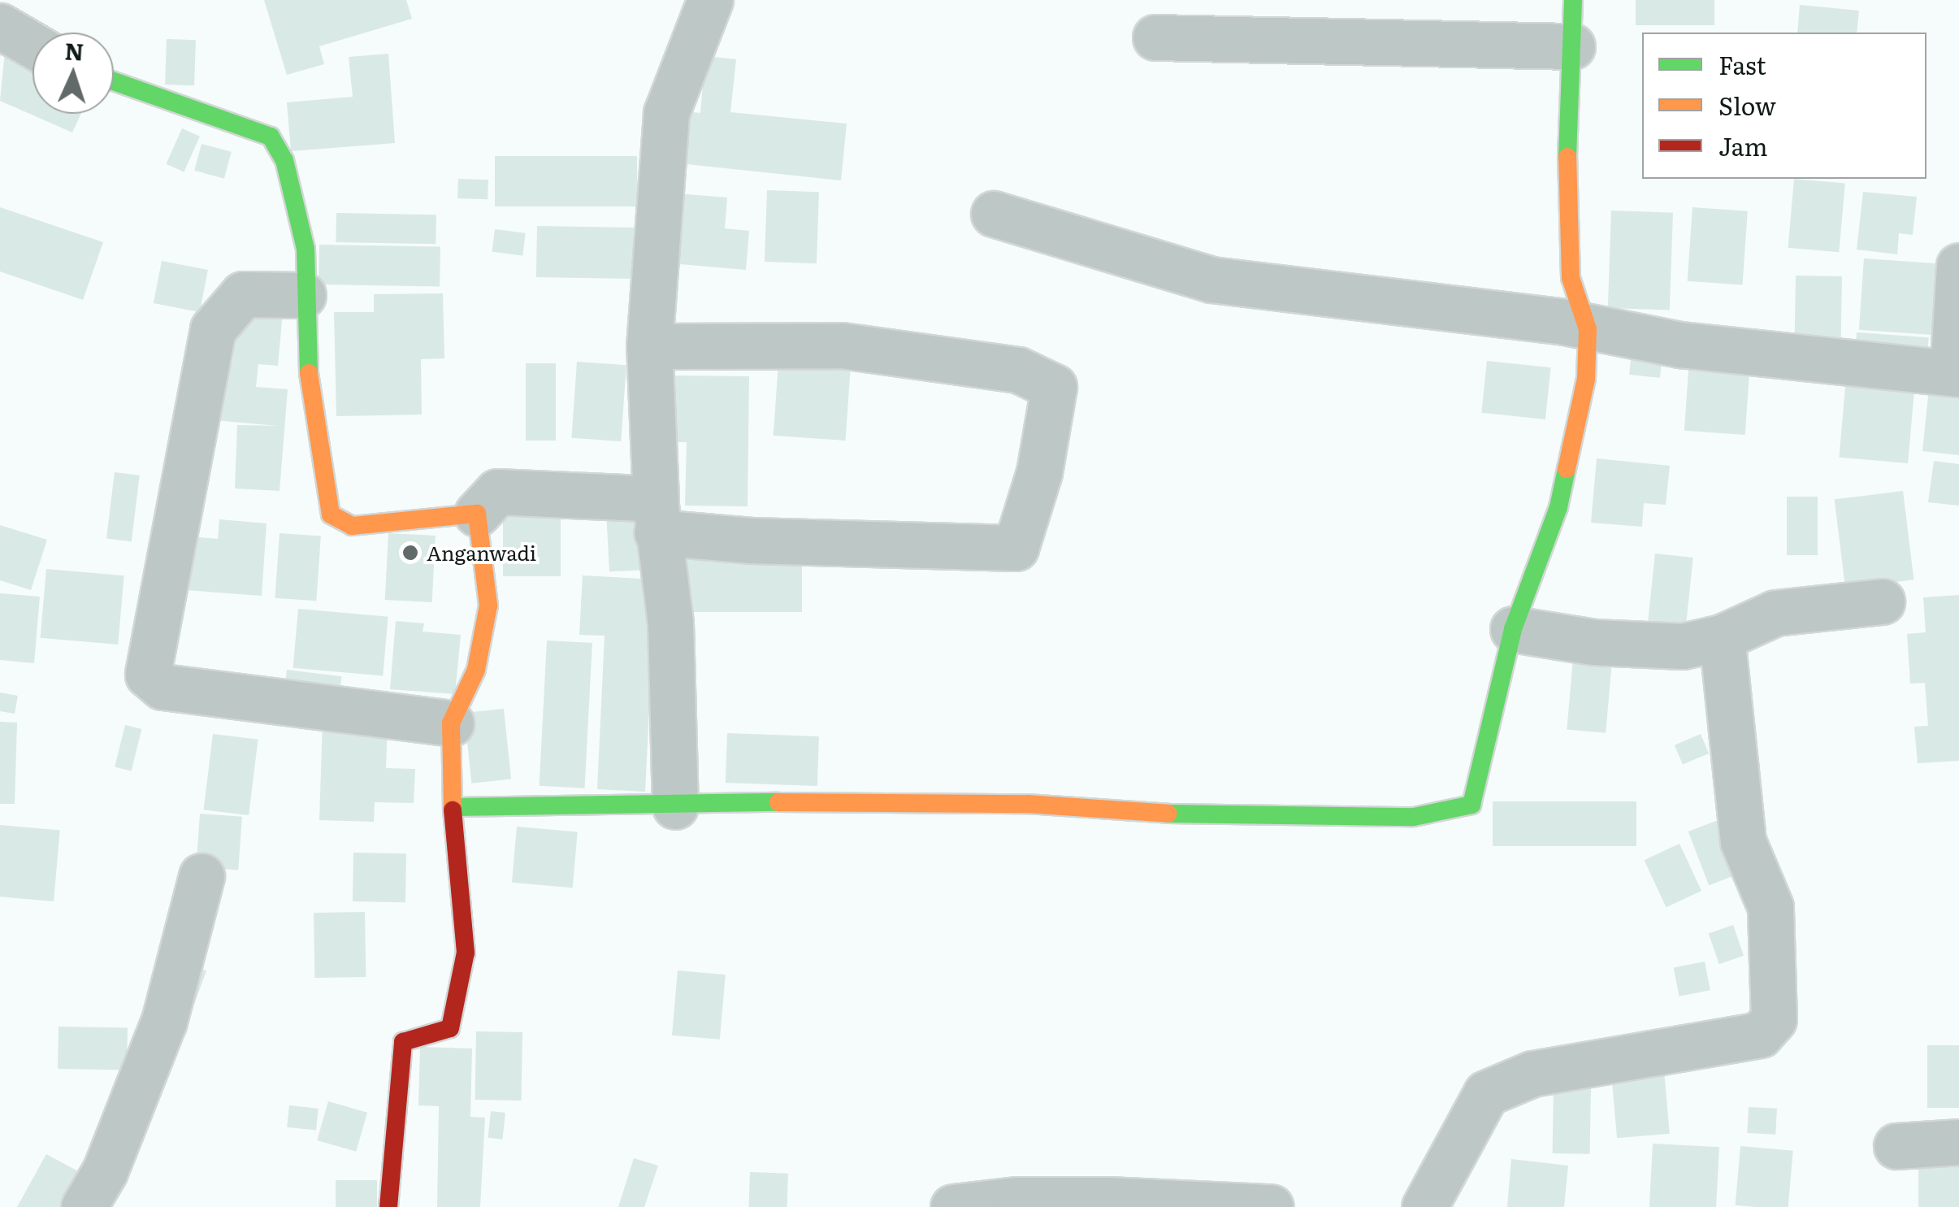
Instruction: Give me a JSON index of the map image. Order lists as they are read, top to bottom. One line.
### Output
{"places":["Anganwadi"],"legend":["Fast","Slow","Jam"],"north":"top"}
